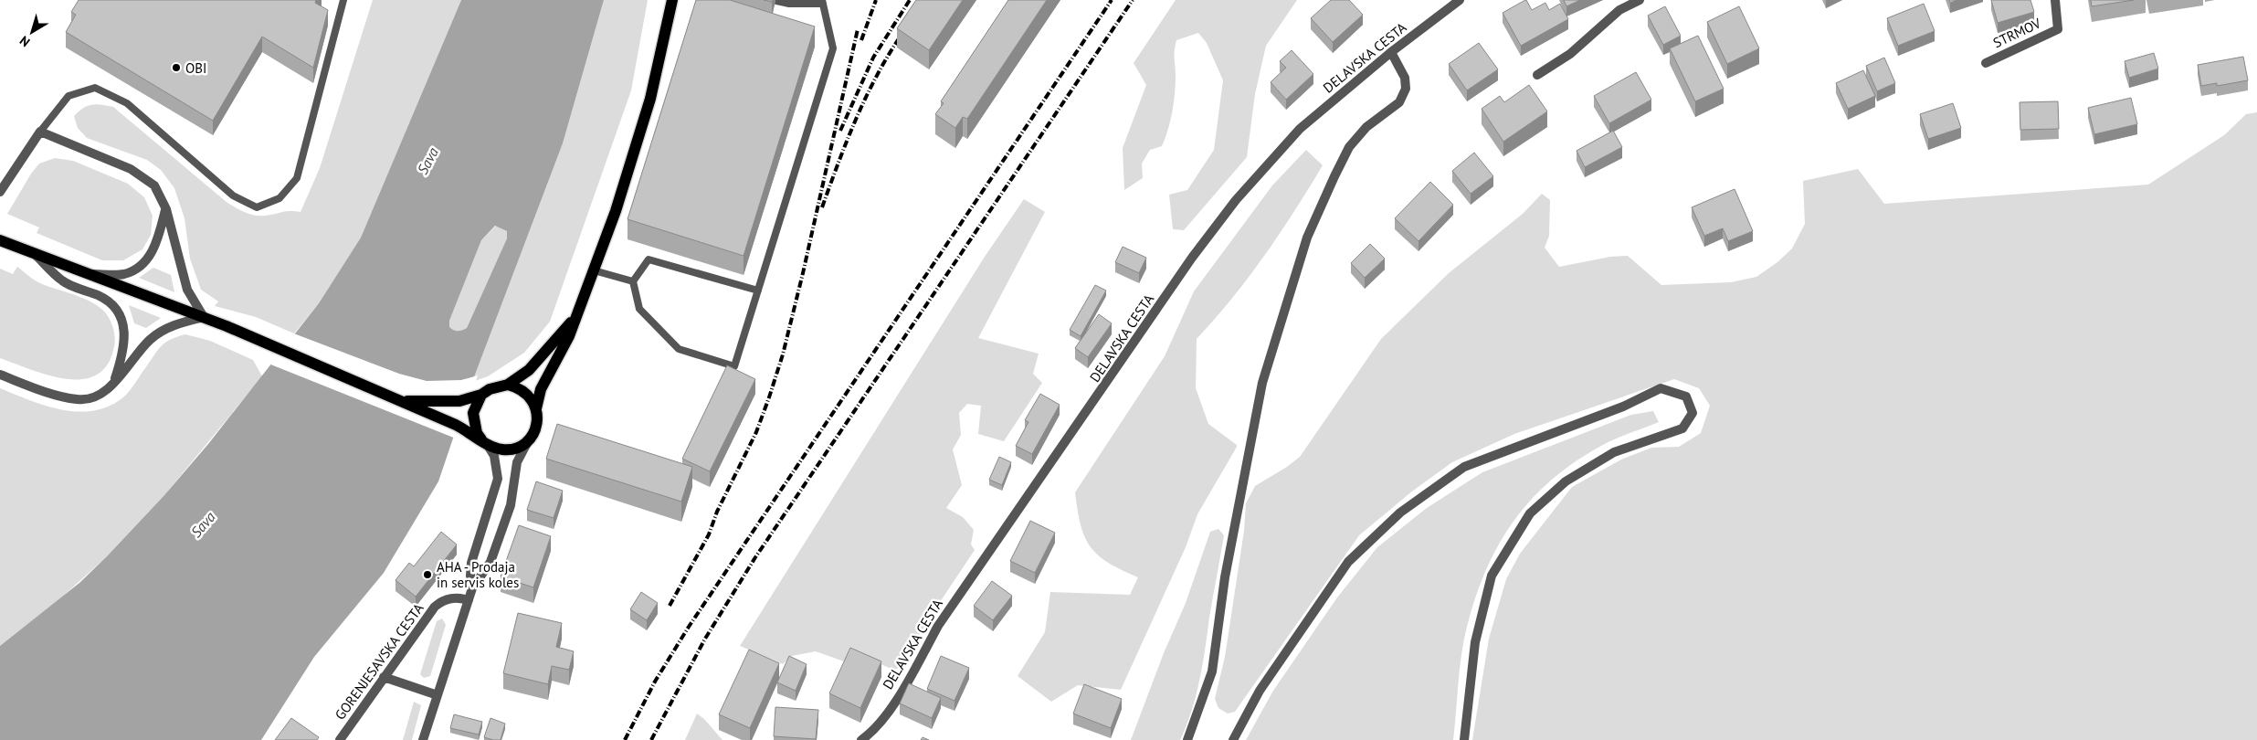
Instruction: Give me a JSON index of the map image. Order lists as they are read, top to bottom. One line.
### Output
{"streets":{"street":["STRMOV","DELAVSKA CESTA","GORENJESAVSKA CESTA"]},"water":["Sava"],"places":["OBI","AHA - Prodaja in servis koles"],"north":"bottom left"}
